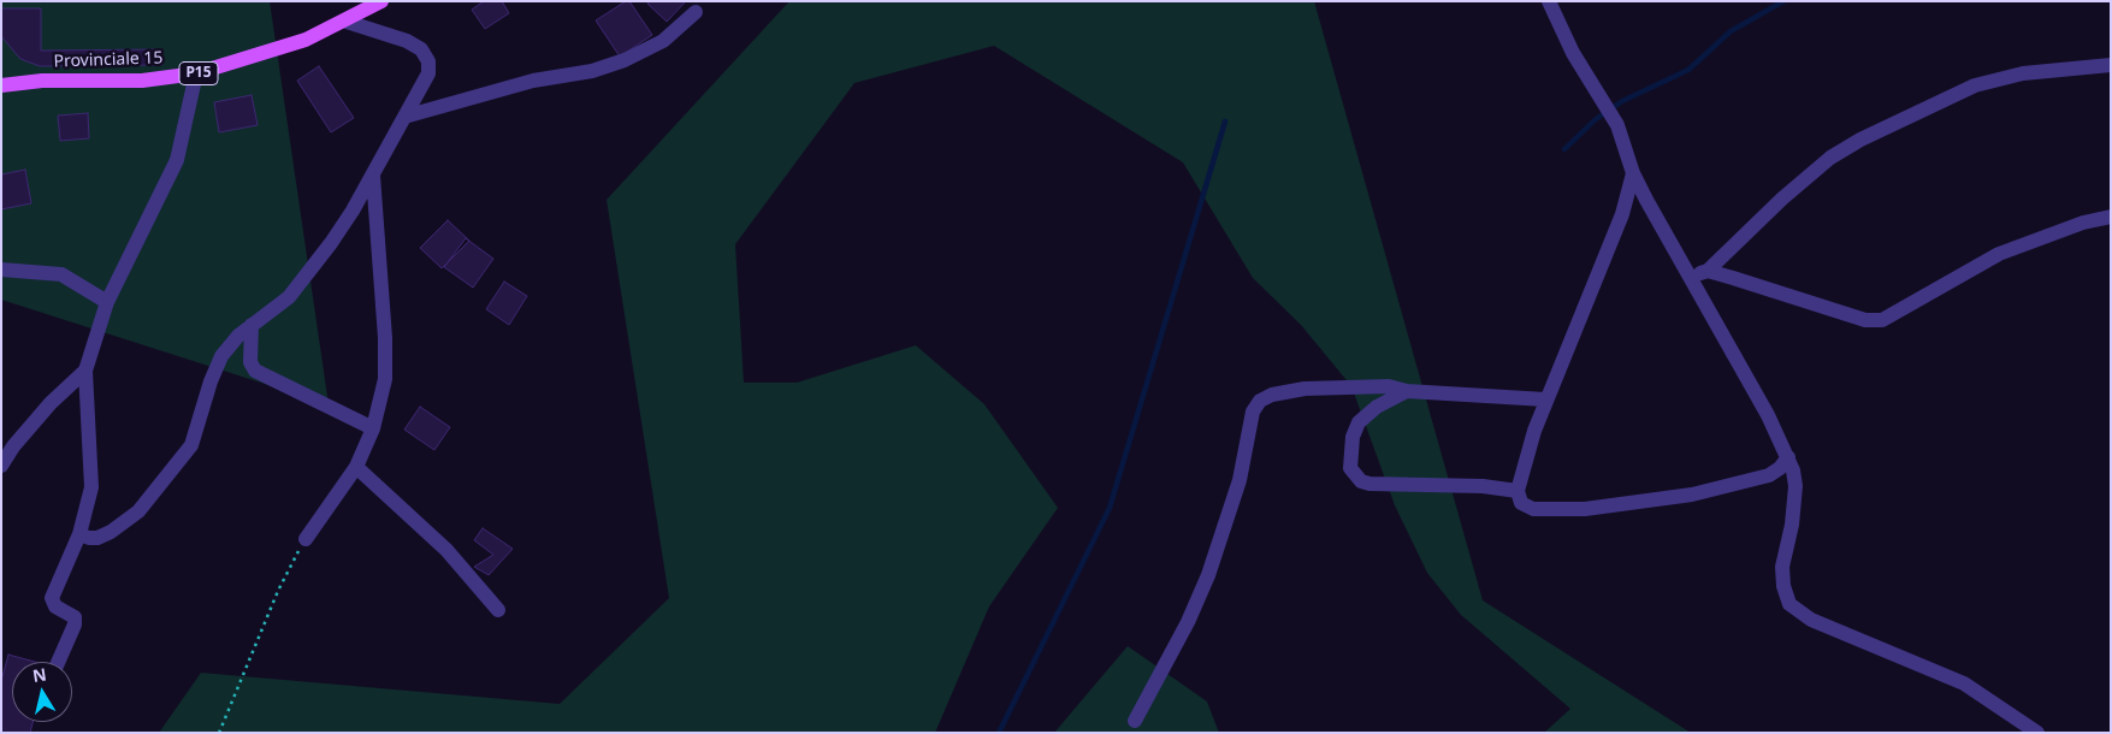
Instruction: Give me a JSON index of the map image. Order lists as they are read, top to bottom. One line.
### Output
{"streets":{"main road":["Provinciale 15","P15"]},"north":"top"}
